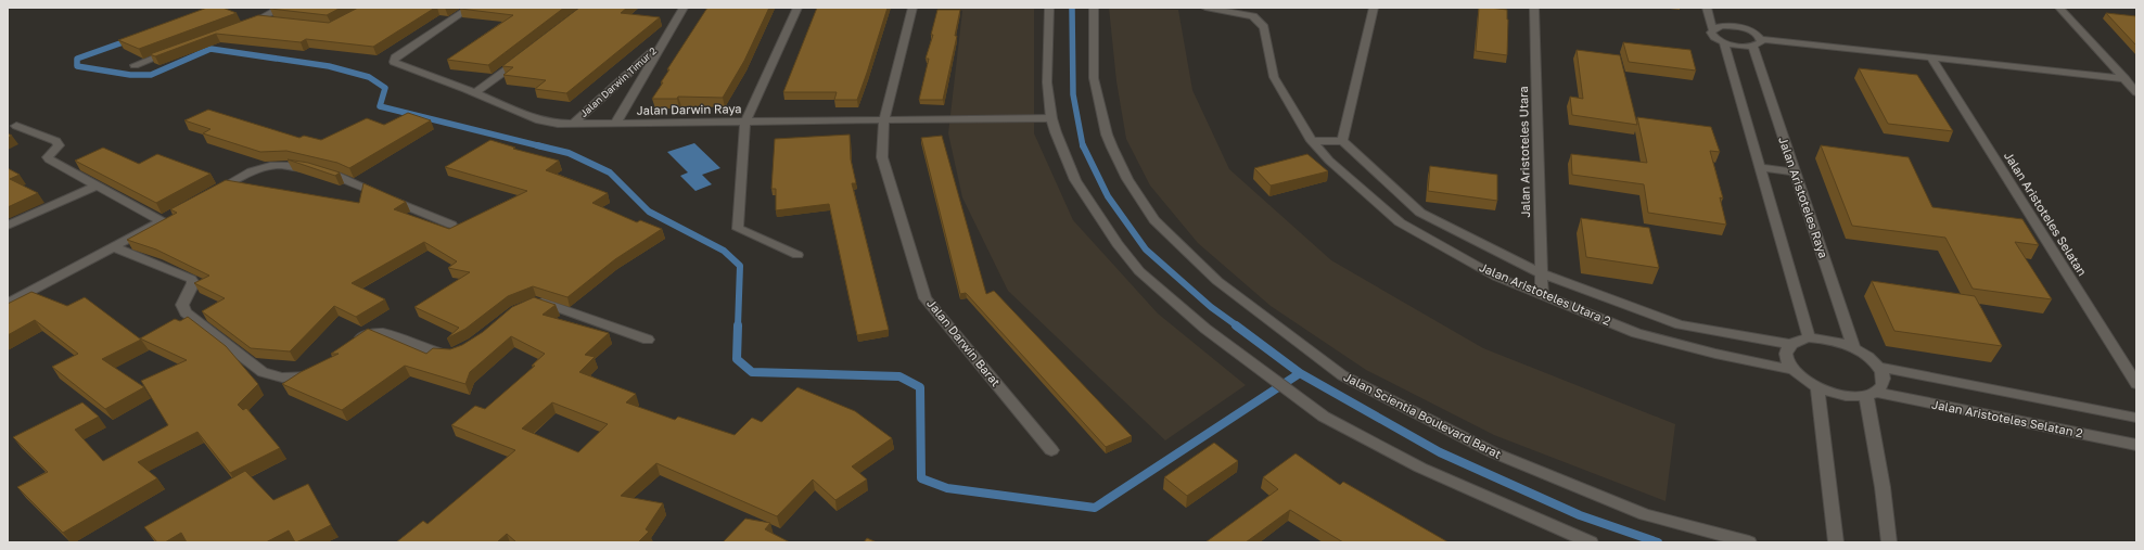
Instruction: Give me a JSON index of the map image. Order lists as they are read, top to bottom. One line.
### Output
{"streets":{"street":["Jalan Darwin Timur 2","Jalan Darwin Raya","Jalan Aristoteles Utara","Jalan Aristoteles Raya","Jalan Aristoteles Selatan","Jalan Aristoteles Utara 2","Jalan Darwin Barat","Jalan Scientia Boulevard Barat","Jalan Aristoteles Selatan 2"]},"crossings":[["Jalan Darwin Timur 2","Jalan Darwin Raya"],["Jalan Darwin Raya","Jalan Darwin Barat"],["Jalan Aristoteles Utara","Jalan Aristoteles Utara 2"]]}
